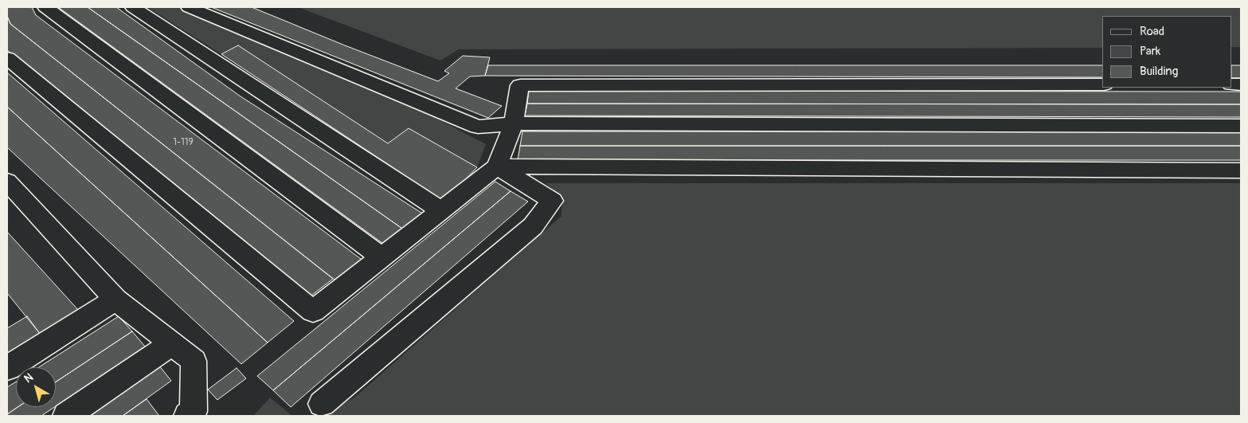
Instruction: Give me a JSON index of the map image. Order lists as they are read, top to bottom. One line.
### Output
{"house_numbers":["1-119"],"legend":["Road","Park","Building"],"north":"top left"}
